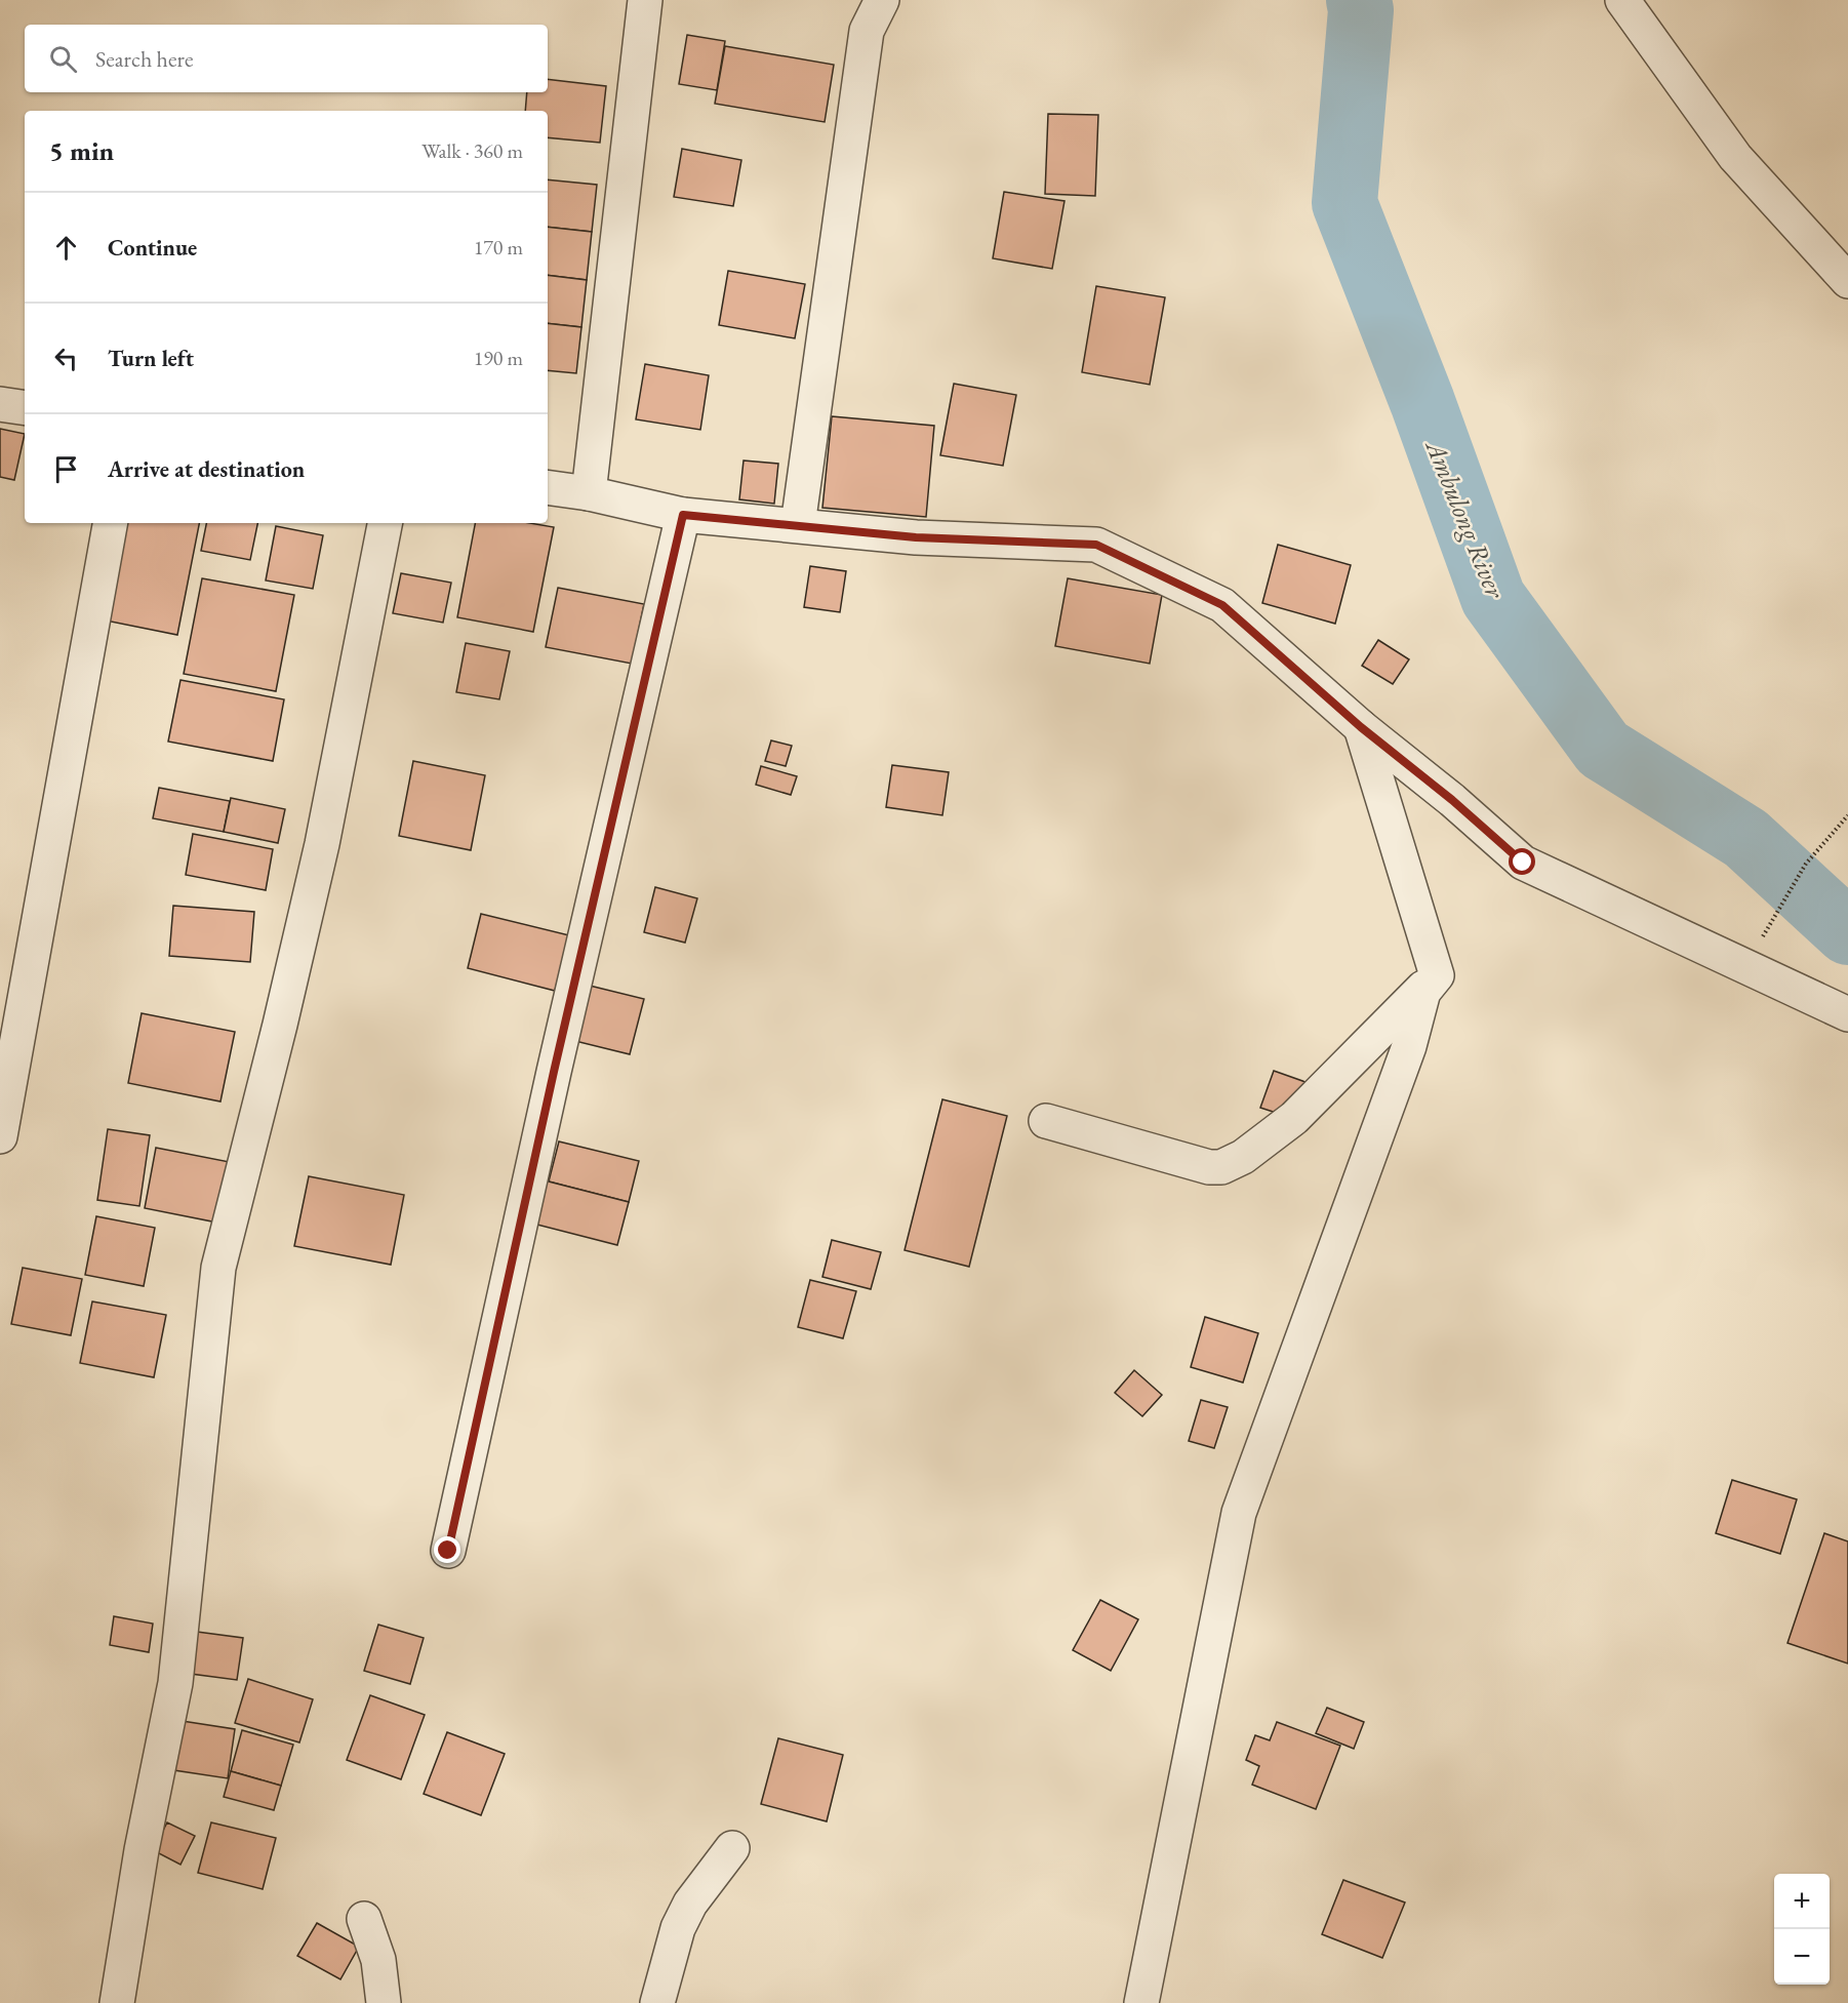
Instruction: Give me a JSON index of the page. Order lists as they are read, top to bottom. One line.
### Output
{"water":["Ambulong River"],"page":{"search":"Search here","heading":["5 min","Walk · 360 m"],"list":[["Continue","170 m"],["Turn left","190 m"],"Arrive at destination"],"map_buttons":["+","−"]}}
